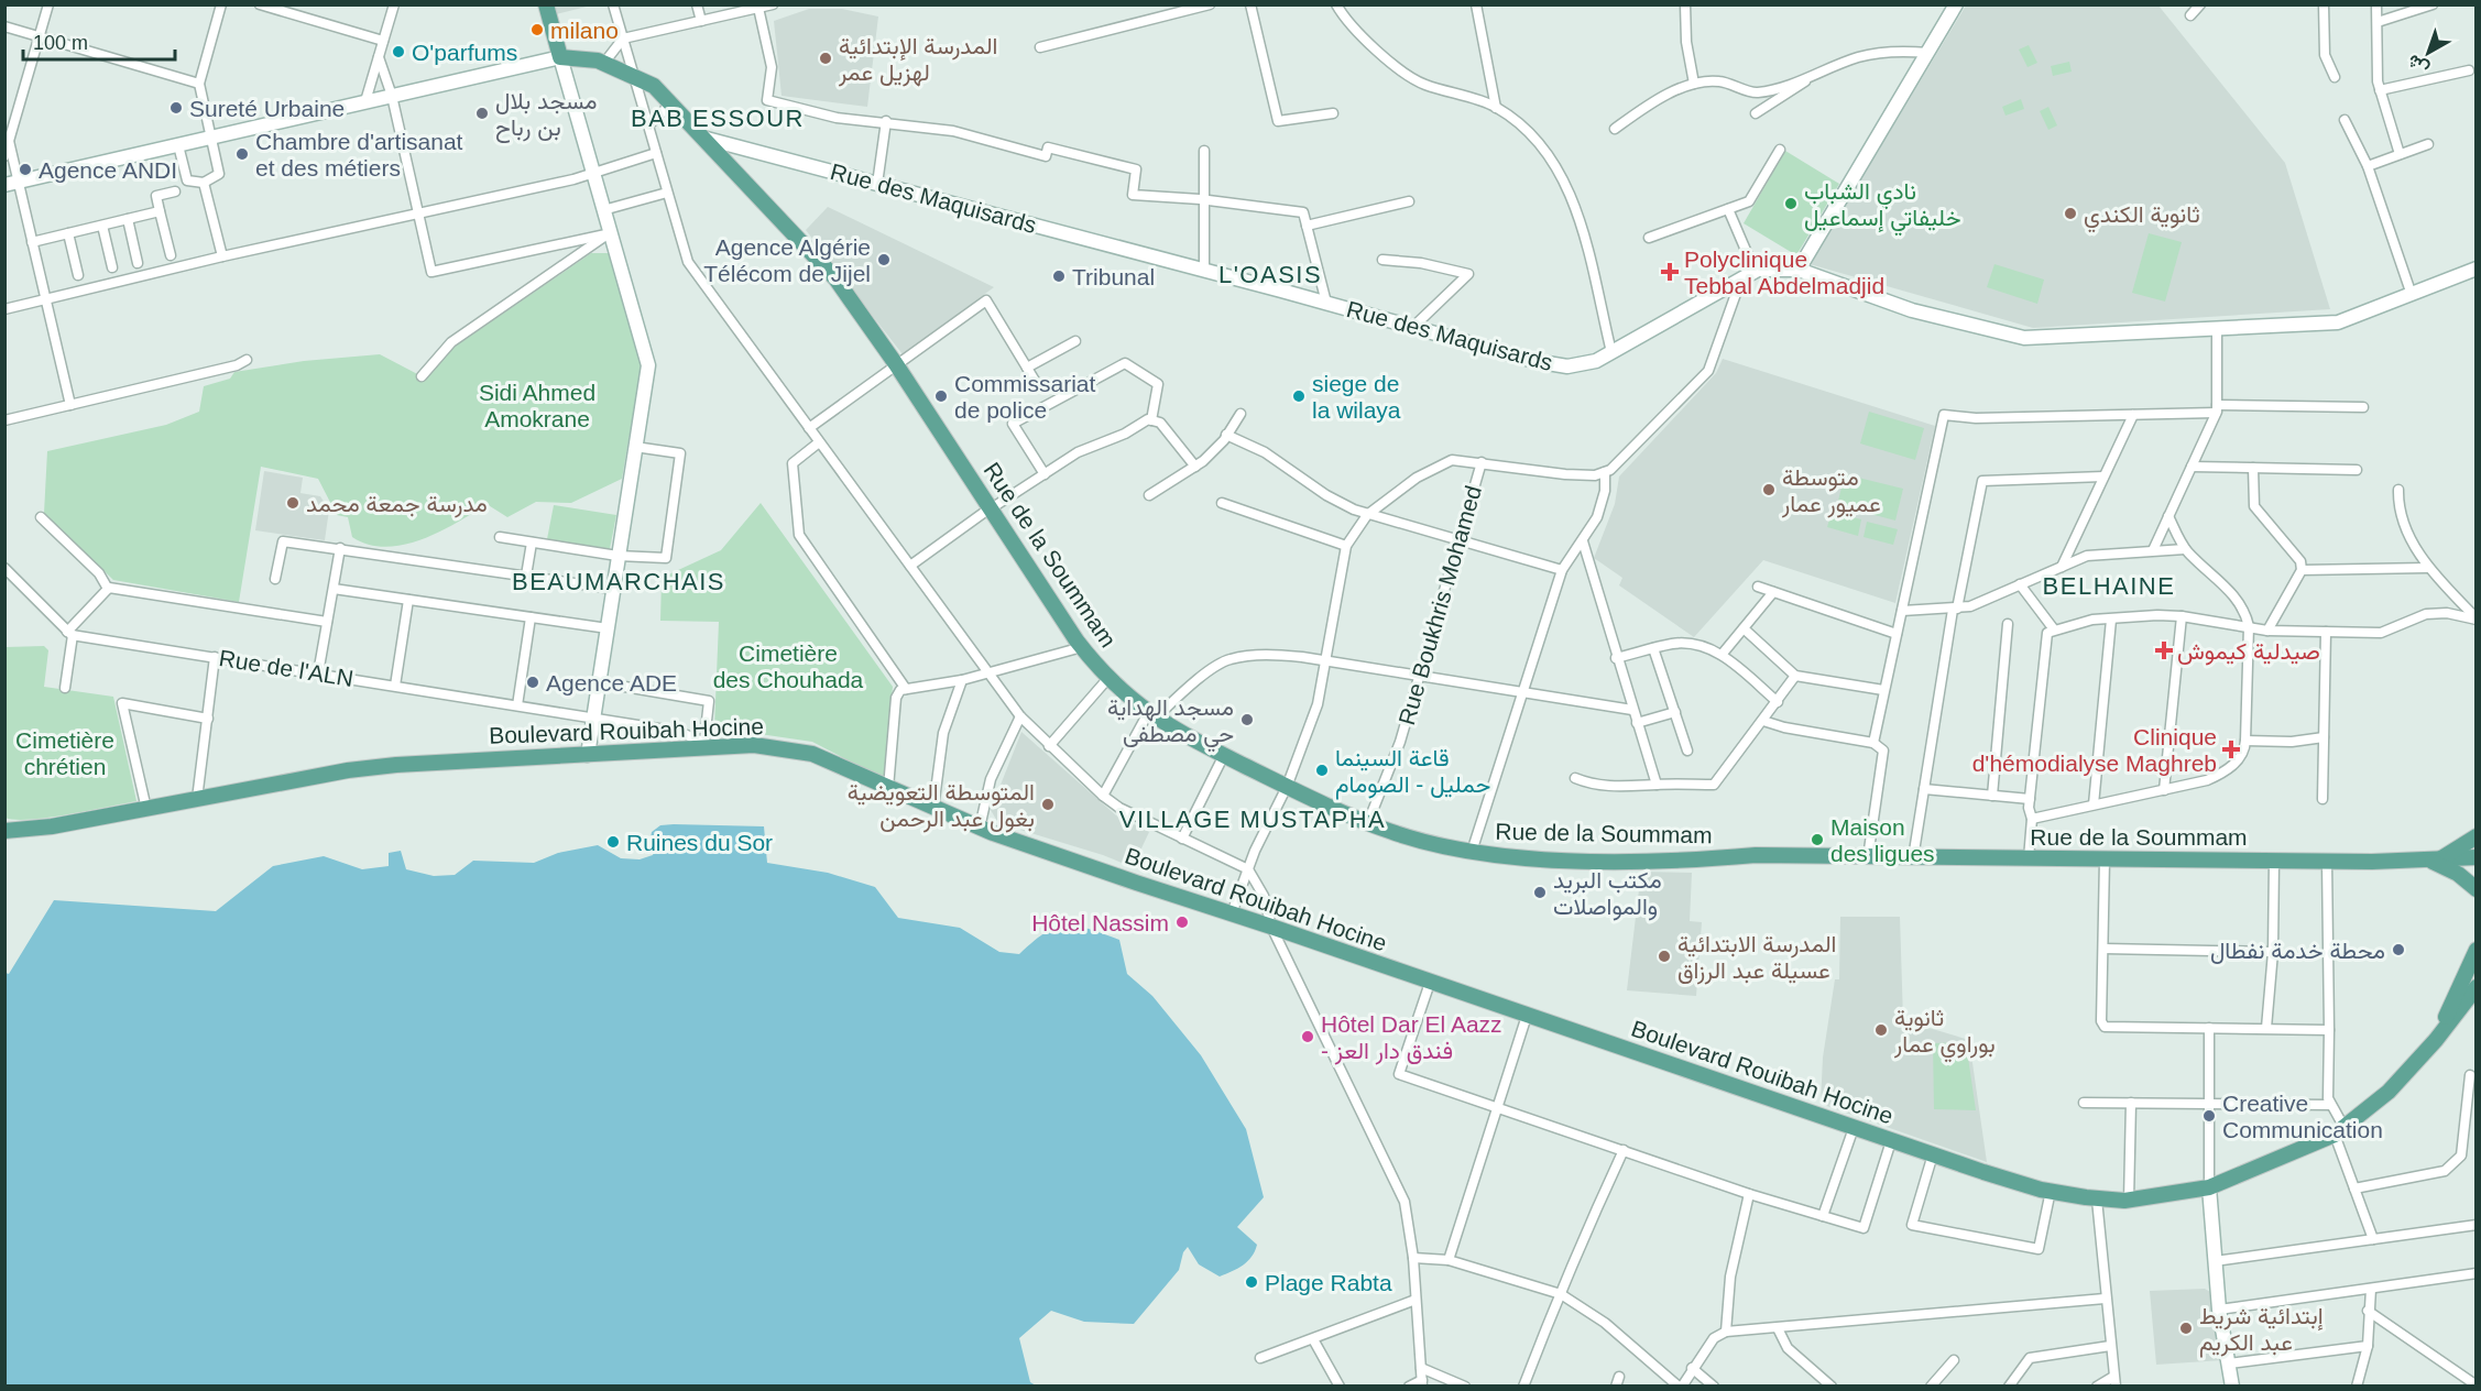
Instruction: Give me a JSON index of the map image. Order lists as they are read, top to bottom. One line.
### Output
{"streets":{"main road":["Rue des Maquisards","Rue de la Soummam","Boulevard Rouibah Hocine"],"street":["Rue Boukhris Mohamed","Rue de l'ALN"]},"crossings":[["Rue des Maquisards","Rue de la Soummam"],["Rue de la Soummam","Rue Boukhris Mohamed"],["Rue de l'ALN","Boulevard Rouibah Hocine"]],"districts":["BAB ESSOUR","L'OASIS","BEAUMARCHAIS","BELHAINE","VILLAGE MUSTAPHA"],"parks":["Sidi Ahmed Amokrane","Cimetière des Chouhada","Cimetière chrétien"],"places":{"other":["milano","O'parfums","المدرسة الإبتدائية لهزيل عمر","Sureté Urbaine","مسجد بلال بن رباح","Chambre d'artisanat et des métiers","Agence ANDI","نادي الشباب خليفاتي إسماعيل","ثانوية الكندي","Agence Algérie Télécom de Jijel","Tribunal","Commissariat de police","siege de la wilaya","متوسطة عميور عمار","مدرسة جمعة محمد","Agence ADE","مسجد الهداية حي مصطفى","قاعة السينما حمليل - الصومام","المتوسطة التعويضية بغول عبد الرحمن","Maison des ligues","Ruines du Sor","مكتب البريد والمواصلات","Hôtel Nassim","محطة خدمة نفطال","المدرسة الابتدائية عسيلة عبد الرزاق","ثانوية بوراوي عمار","Hôtel Dar El Aazz - فندق دار العز","Creative Communication","Plage Rabta","إبتدائية شريط عبد الكريم"],"health":["Polyclinique Tebbal Abdelmadjid","صيدلية كيموش","Clinique d'hémodialyse Maghreb"]},"scale_bar":"100 m","north":"bottom left"}
